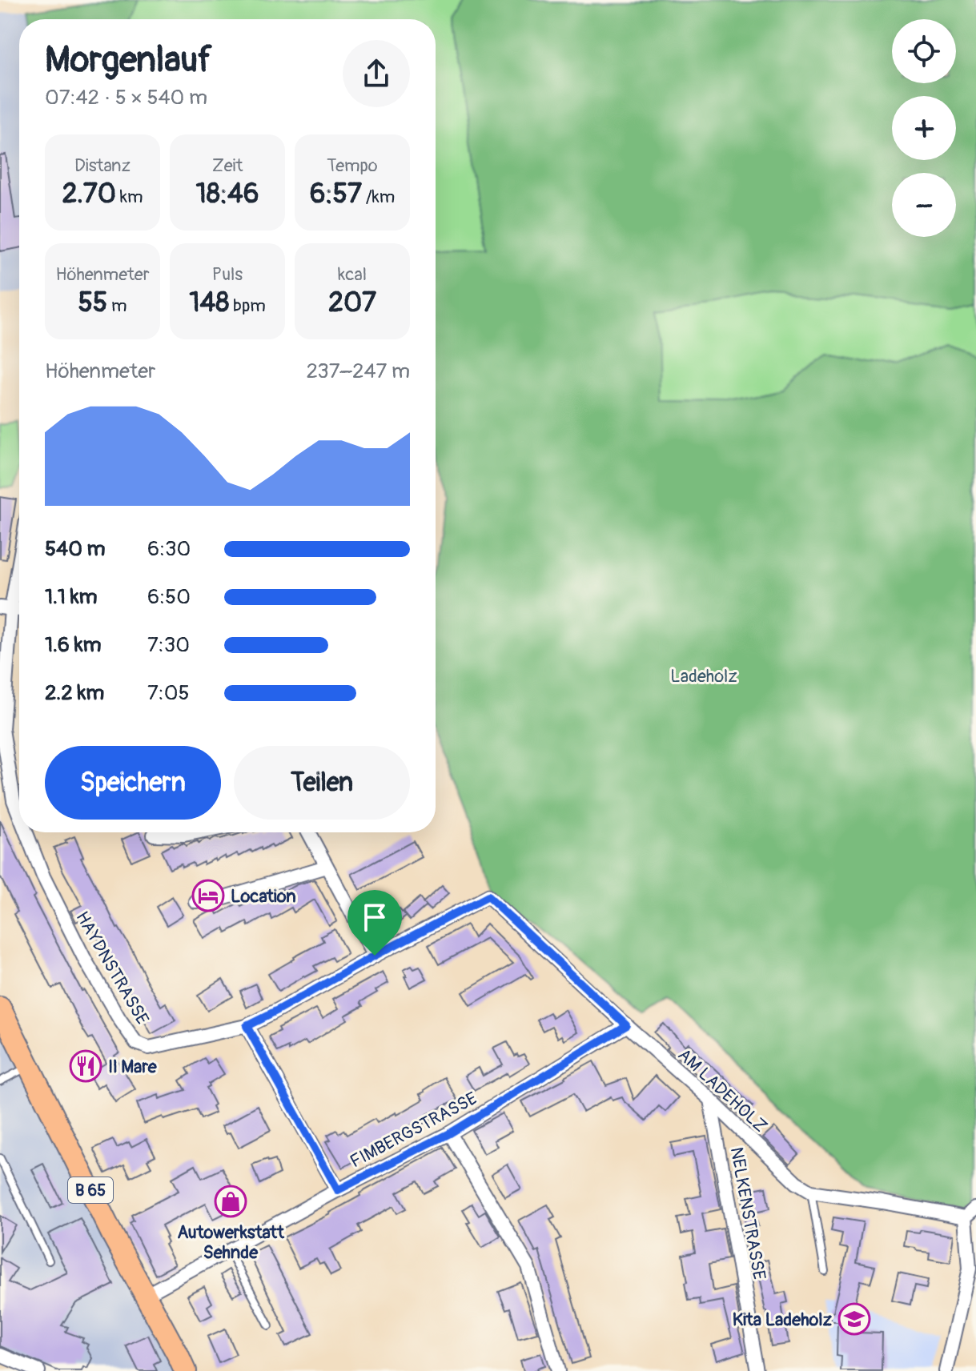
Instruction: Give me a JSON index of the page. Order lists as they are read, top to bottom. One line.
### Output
{"streets":{"main road":["B 65"],"street":["HAYDNSTRASSE","AM LADEHOLZ","FIMBERGSTRASSE","NELKENSTRASSE"]},"crossings":[["HAYDNSTRASSE","AM LADEHOLZ"],["AM LADEHOLZ","FIMBERGSTRASSE"],["AM LADEHOLZ","NELKENSTRASSE"],["FIMBERGSTRASSE","B 65"]],"parks":["Ladeholz"],"places":{"hotel":["Location"],"restaurant":["Il Mare"],"shop":["Autowerkstatt Sehnde"],"school or university":["Kita Ladeholz"]},"page":{"map_buttons":["+","−"],"heading":["Morgenlauf","07:42 · 5 × 540 m"],"stats":[["Distanz","2.70 km"],["Zeit","18:46"],["Tempo","6:57 /km"],["Höhenmeter","55 m"],["Puls","148 bpm"],["kcal","207"]],"chart":["Höhenmeter","237–247 m"],"list":[{"name":"540 m","note":"6:30"},{"name":"1.1 km","note":"6:50"},{"name":"1.6 km","note":"7:30"},{"name":"2.2 km","note":"7:05"}],"buttons":["Speichern","Teilen"]}}
